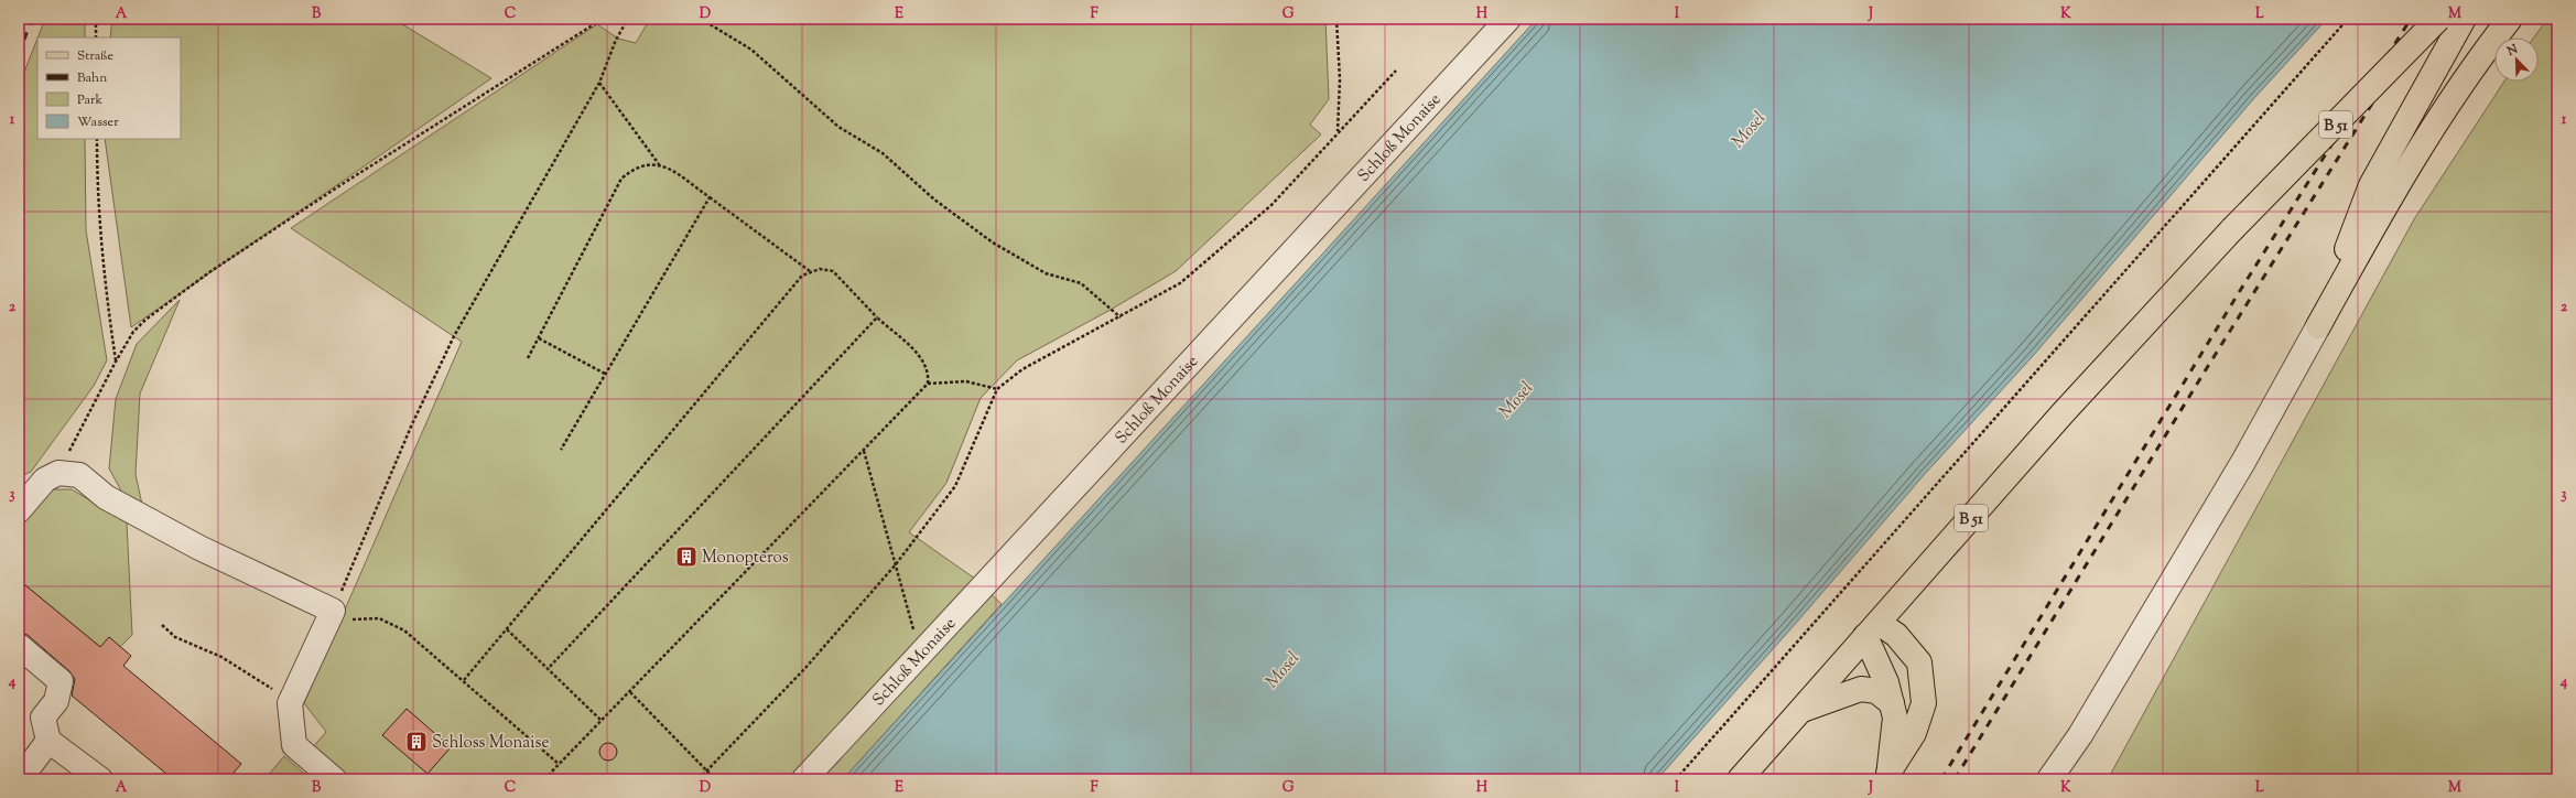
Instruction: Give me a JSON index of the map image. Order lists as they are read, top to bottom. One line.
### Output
{"streets":{"main road":["B 51"],"street":["Schloß Monaise"]},"water":["Mosel"],"places":{"building":["Monopteros","Schloss Monaise"]},"legend":["Straße","Bahn","Park","Wasser"],"north":"top left","grid":{"columns":["A","B","C","D","E","F","G","H","I","J","K","L","M"],"rows":["1","2","3","4"]}}
